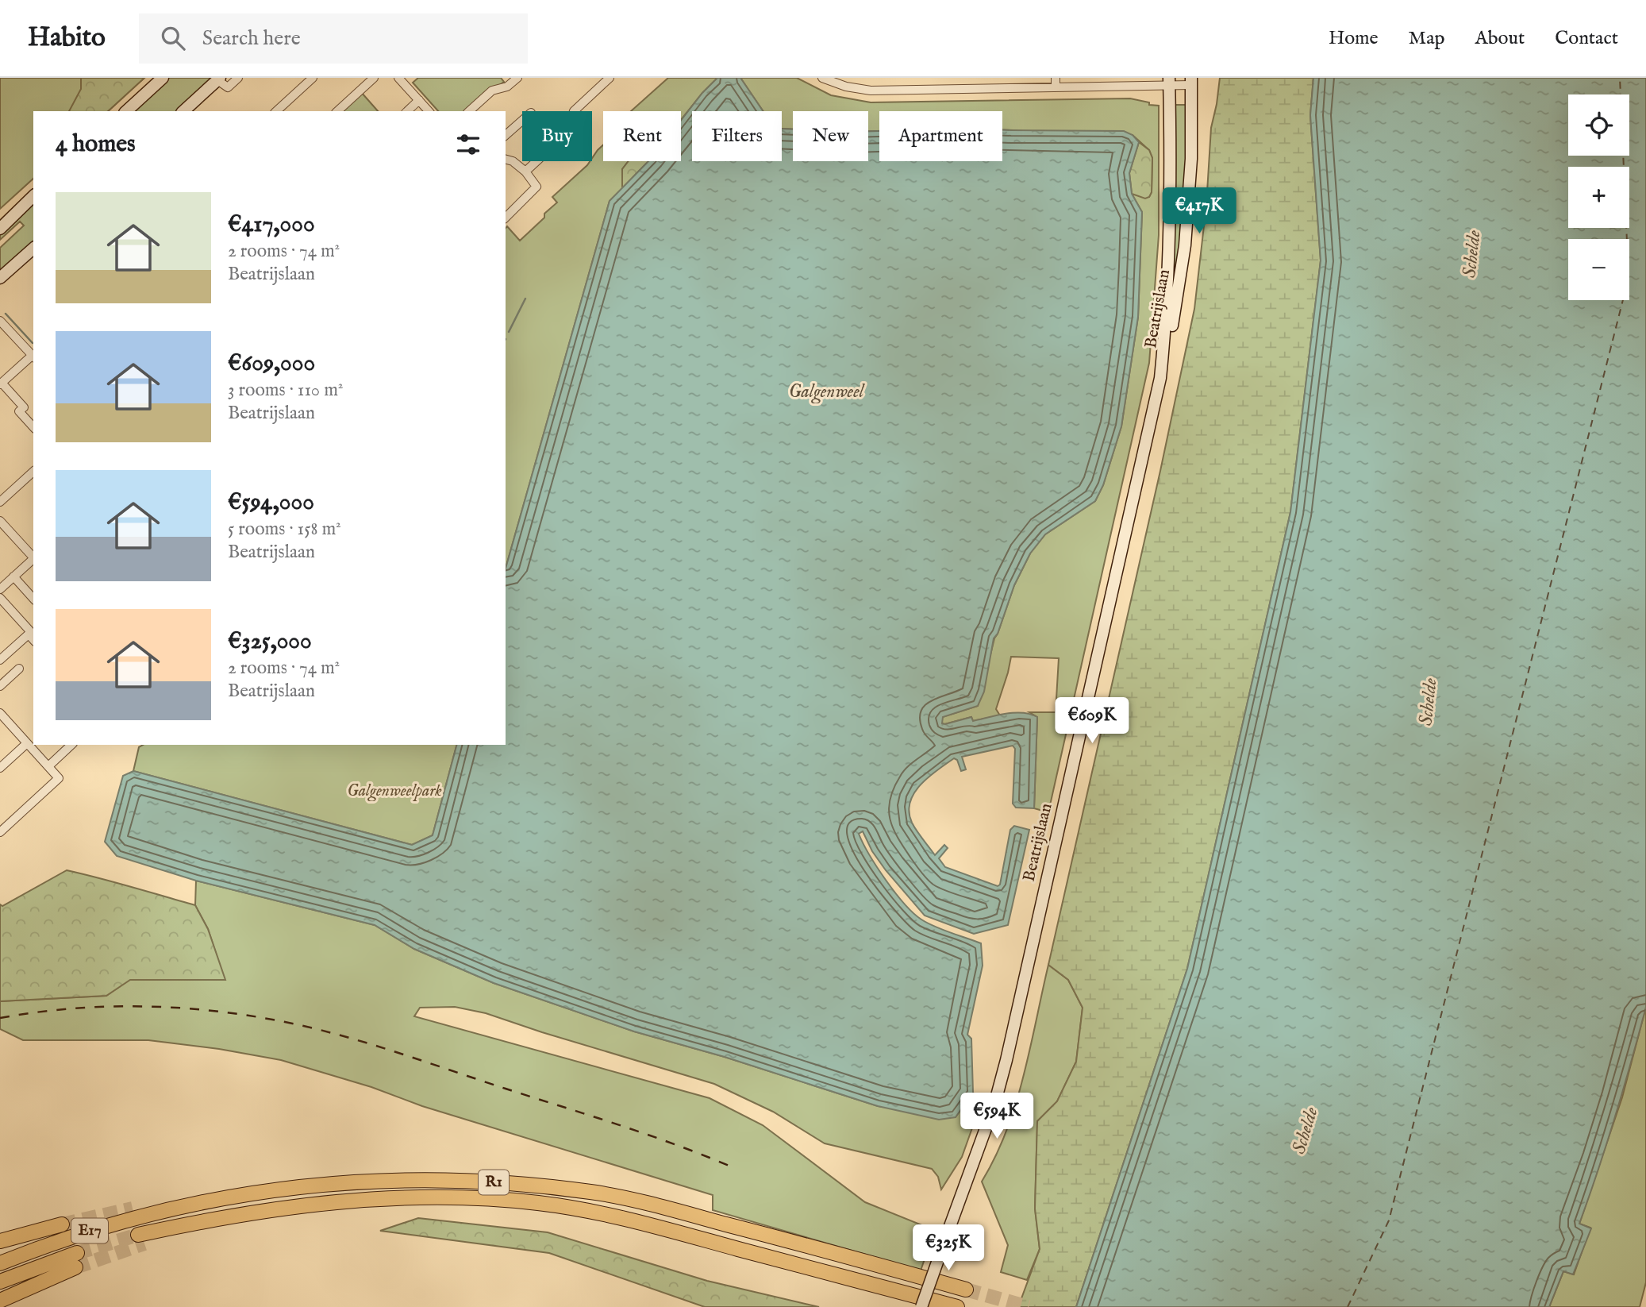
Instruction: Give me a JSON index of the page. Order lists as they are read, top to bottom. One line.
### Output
{"streets":{"highway":["R1","E17"],"street":["Beatrijslaan"]},"crossings":[["R1","E17"]],"water":["Schelde","Galgenweel"],"parks":["Galgenweelpark"],"page":{"header":"Habito","search":"Search here","nav":["Home","Map","About","Contact"],"map_buttons":["+","−"],"chip":["Buy","Rent","Filters","New","Apartment"],"heading":"4 homes","list":[{"name":"€417,000","note":"2 rooms · 74 m² · Beatrijslaan"},{"name":"€609,000","note":"3 rooms · 110 m² · Beatrijslaan"},{"name":"€594,000","note":"5 rooms · 158 m² · Beatrijslaan"},{"name":"€325,000","note":"2 rooms · 74 m² · Beatrijslaan"}],"price":["€417K","€609K","€594K","€325K"]}}
